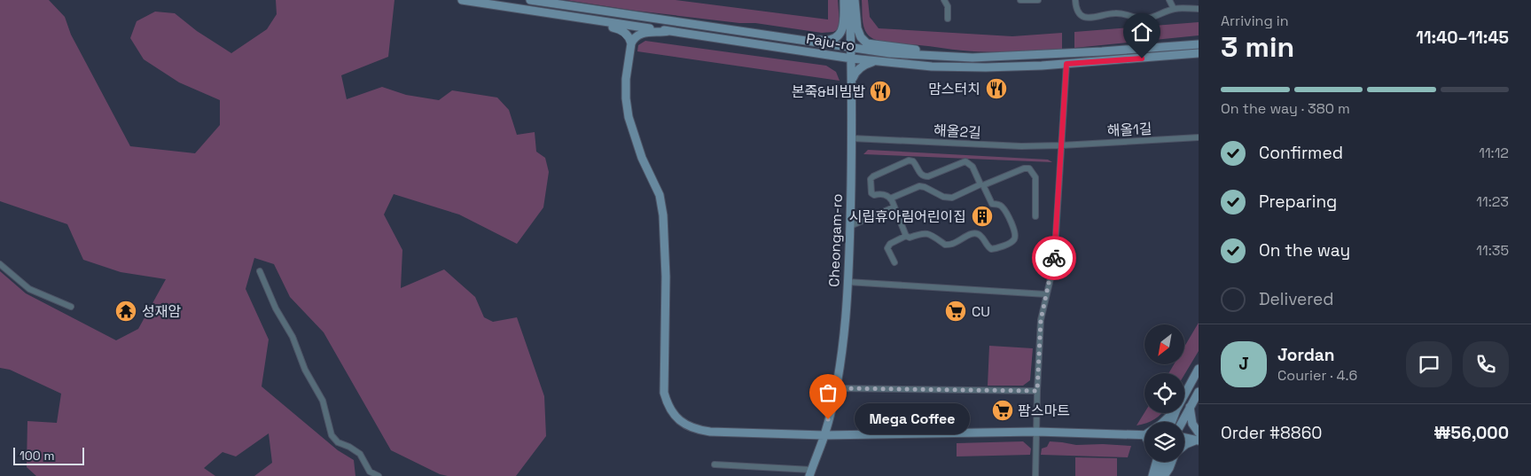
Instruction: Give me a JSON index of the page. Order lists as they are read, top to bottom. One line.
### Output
{"streets":{"main road":["Paju-ro","Cheongam-ro"],"street":["해올1길","해올2길"]},"crossings":[["Paju-ro","Cheongam-ro"],["해올1길","해올2길"],["해올2길","Cheongam-ro"]],"places":{"restaurant":["맘스터치","본죽&비빔밥"],"building":["시립휴아림어린이집"],"temple":["성재암"],"supermarket":["CU","팜스마트"],"other":["Mega Coffee"]},"scale_bar":"100 m","north":"bottom left","page":{"heading":["3 min","Arriving in","11:40–11:45"],"panel":["Jordan","Courier · 4.6","Order #8860","₩56,000"],"bar":"On the way · 380 m","list":[["Confirmed","11:12"],["Preparing","11:23"],["On the way","11:35"],"Delivered"],"round":"J","bubble":"Mega Coffee","scale":"100 m"}}
